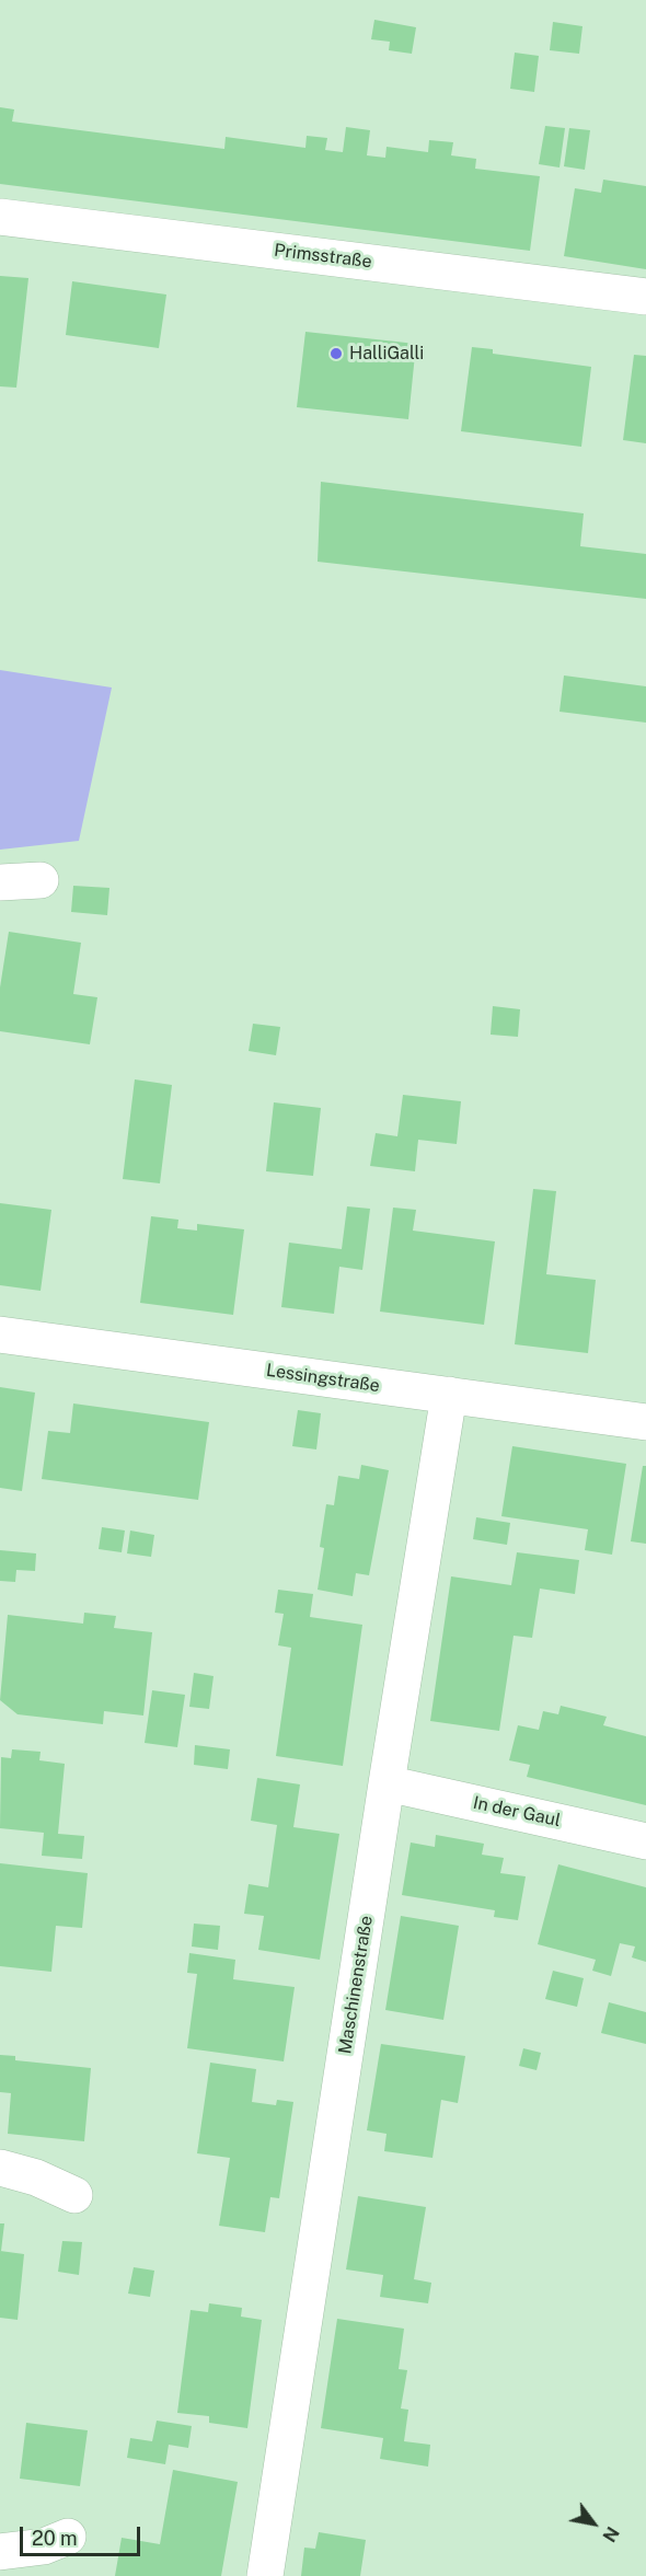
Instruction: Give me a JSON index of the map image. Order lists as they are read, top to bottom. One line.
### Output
{"streets":{"street":["Primsstraße","Lessingstraße","In der Gaul","Maschinenstraße"]},"crossings":[["Lessingstraße","Maschinenstraße"],["In der Gaul","Maschinenstraße"]],"places":["HalliGalli"],"scale_bar":"20 m","north":"bottom right"}
